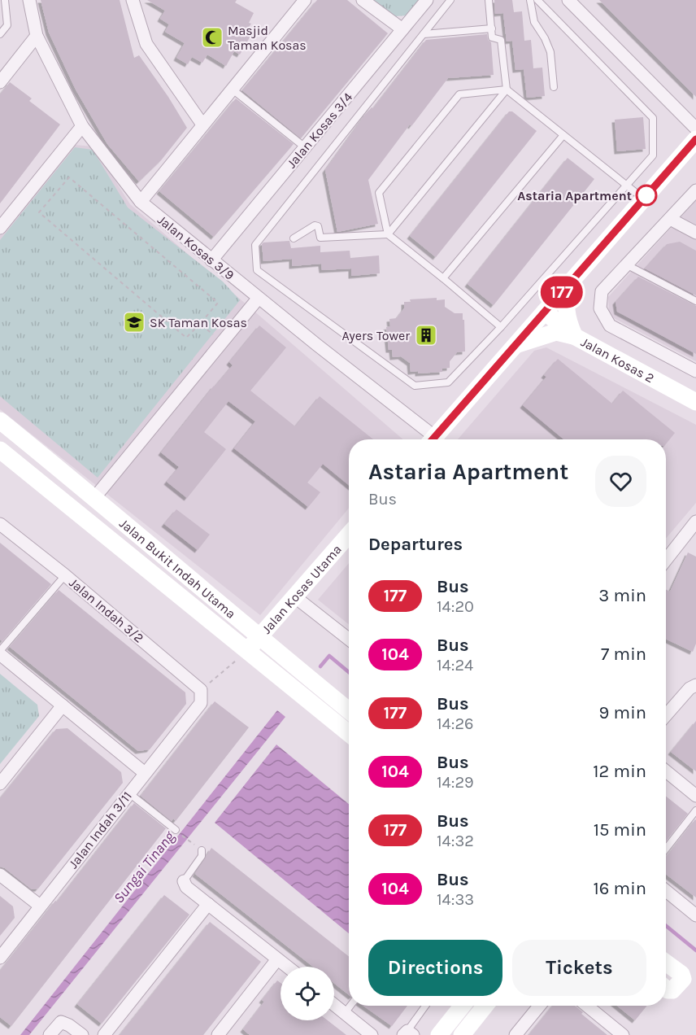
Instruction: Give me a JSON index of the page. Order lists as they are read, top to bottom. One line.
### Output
{"streets":{"street":["Jalan Kosas 3/4","Jalan Kosas 3/9","Jalan Kosas 2","Jalan Bukit Indah Utama","Jalan Kosas Utama","Jalan Indah 3/2","Jalan Indah 3/11"]},"crossings":[["Jalan Kosas 3/4","Jalan Kosas 3/9"],["Jalan Bukit Indah Utama","Jalan Kosas Utama"],["Jalan Indah 3/2","Jalan Indah 3/11"]],"water":["Sungai Tinang"],"places":{"mosque":["Masjid Taman Kosas"],"other":["Astaria Apartment"],"school or university":["SK Taman Kosas"],"building":["Ayers Tower"]},"lines":["bus line 177"],"page":{"on_map":"177","heading":[["Astaria Apartment","Bus"],"Departures"],"list":[{"mark":"177","name":"Bus","note":"14:20","value":"3 min"},{"mark":"104","name":"Bus","note":"14:24","value":"7 min"},{"mark":"177","name":"Bus","note":"14:26","value":"9 min"},{"mark":"104","name":"Bus","note":"14:29","value":"12 min"},{"mark":"177","name":"Bus","note":"14:32","value":"15 min"},{"mark":"104","name":"Bus","note":"14:33","value":"16 min"}],"buttons":["Directions","Tickets"]}}
